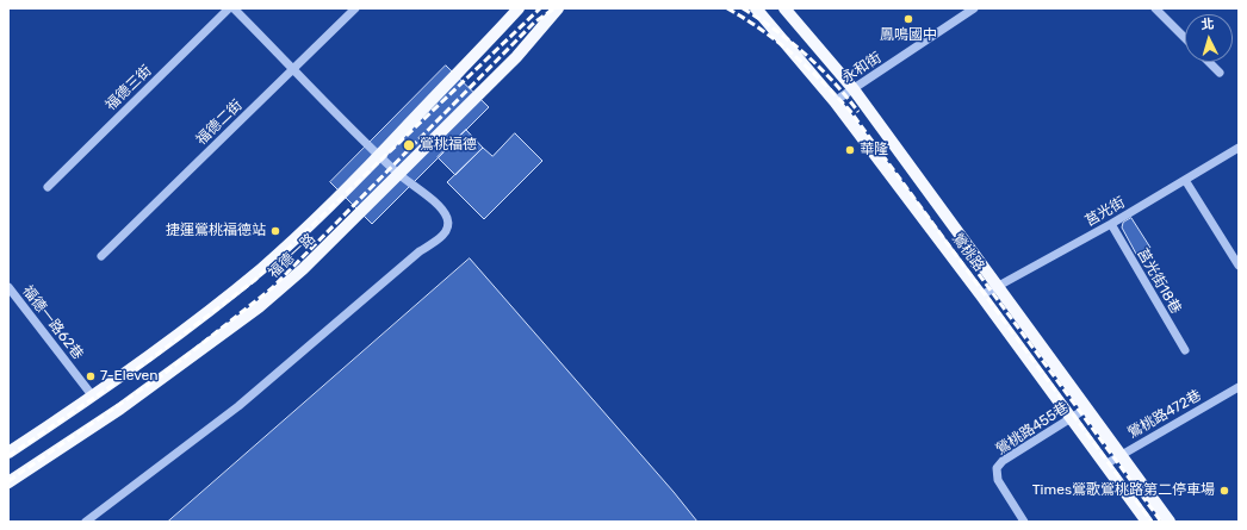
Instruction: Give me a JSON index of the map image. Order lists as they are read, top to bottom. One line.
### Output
{"streets":{"main road":["鶯桃路","福德一路"],"street":["永和街","福德三街","福德二街","莒光街","莒光街18巷","福德一路62巷","鶯桃路472巷","鶯桃路455巷"]},"crossings":[["永和街","鶯桃路"],["莒光街","鶯桃路"],["莒光街","莒光街18巷"],["鶯桃路","鶯桃路472巷"],["鶯桃路","鶯桃路455巷"],["福德一路","福德一路62巷"]],"places":["鳳鳴國中","鶯桃福德","華隆","捷運鶯桃福德站","7-Eleven","Times鶯歌鶯桃路第二停車場"],"north":"top"}
